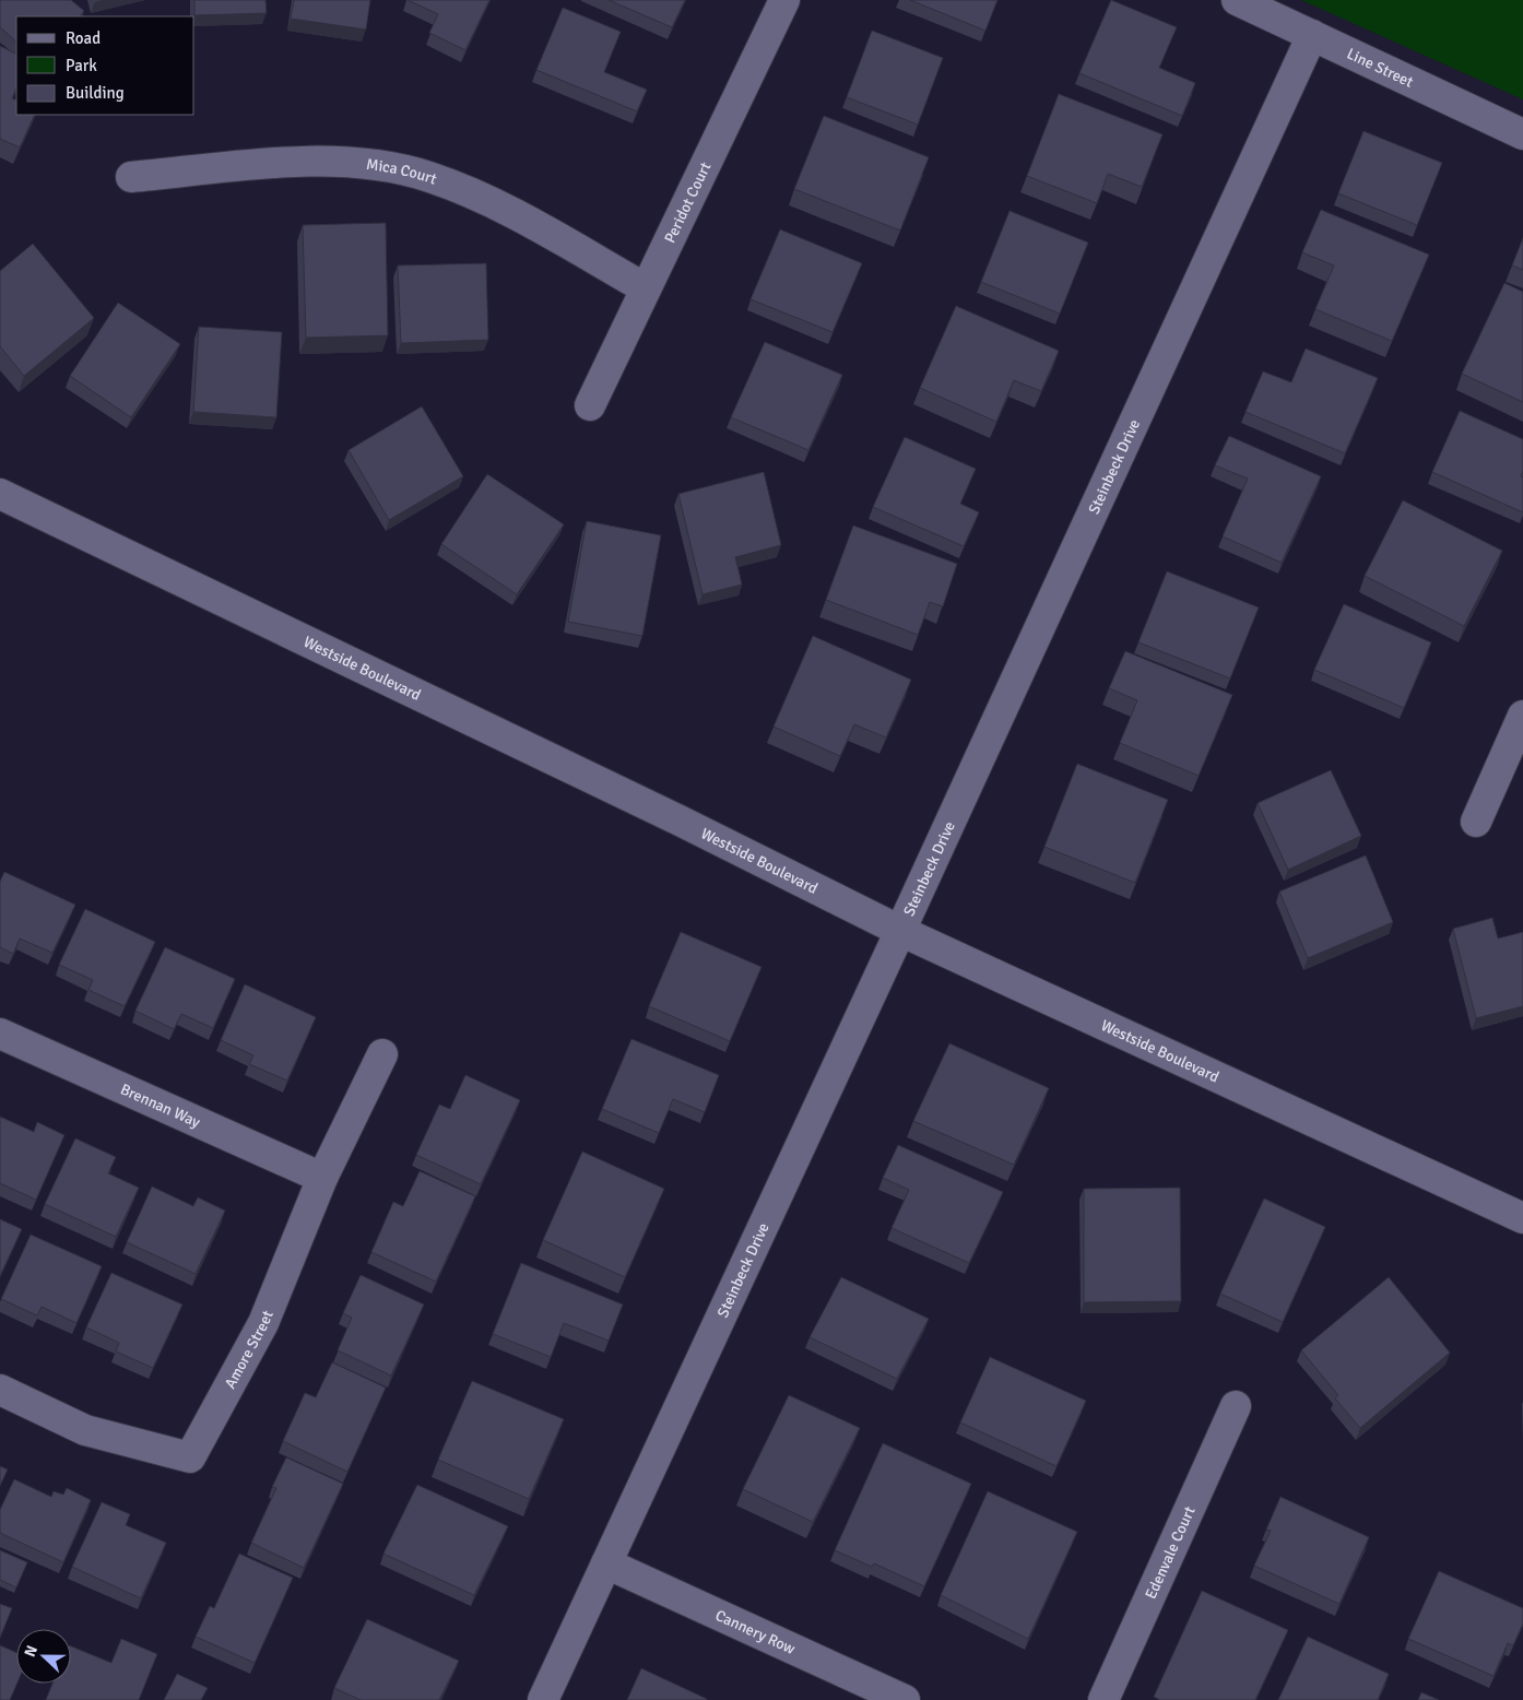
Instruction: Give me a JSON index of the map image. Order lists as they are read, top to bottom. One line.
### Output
{"streets":{"street":["Line Street","Mica Court","Peridot Court","Steinbeck Drive","Westside Boulevard","Brennan Way","Amore Street","Edenvale Court","Cannery Row"]},"crossings":[["Line Street","Steinbeck Drive"],["Mica Court","Peridot Court"],["Steinbeck Drive","Westside Boulevard"],["Steinbeck Drive","Cannery Row"],["Brennan Way","Amore Street"]],"legend":["Road","Park","Building"],"north":"left"}
